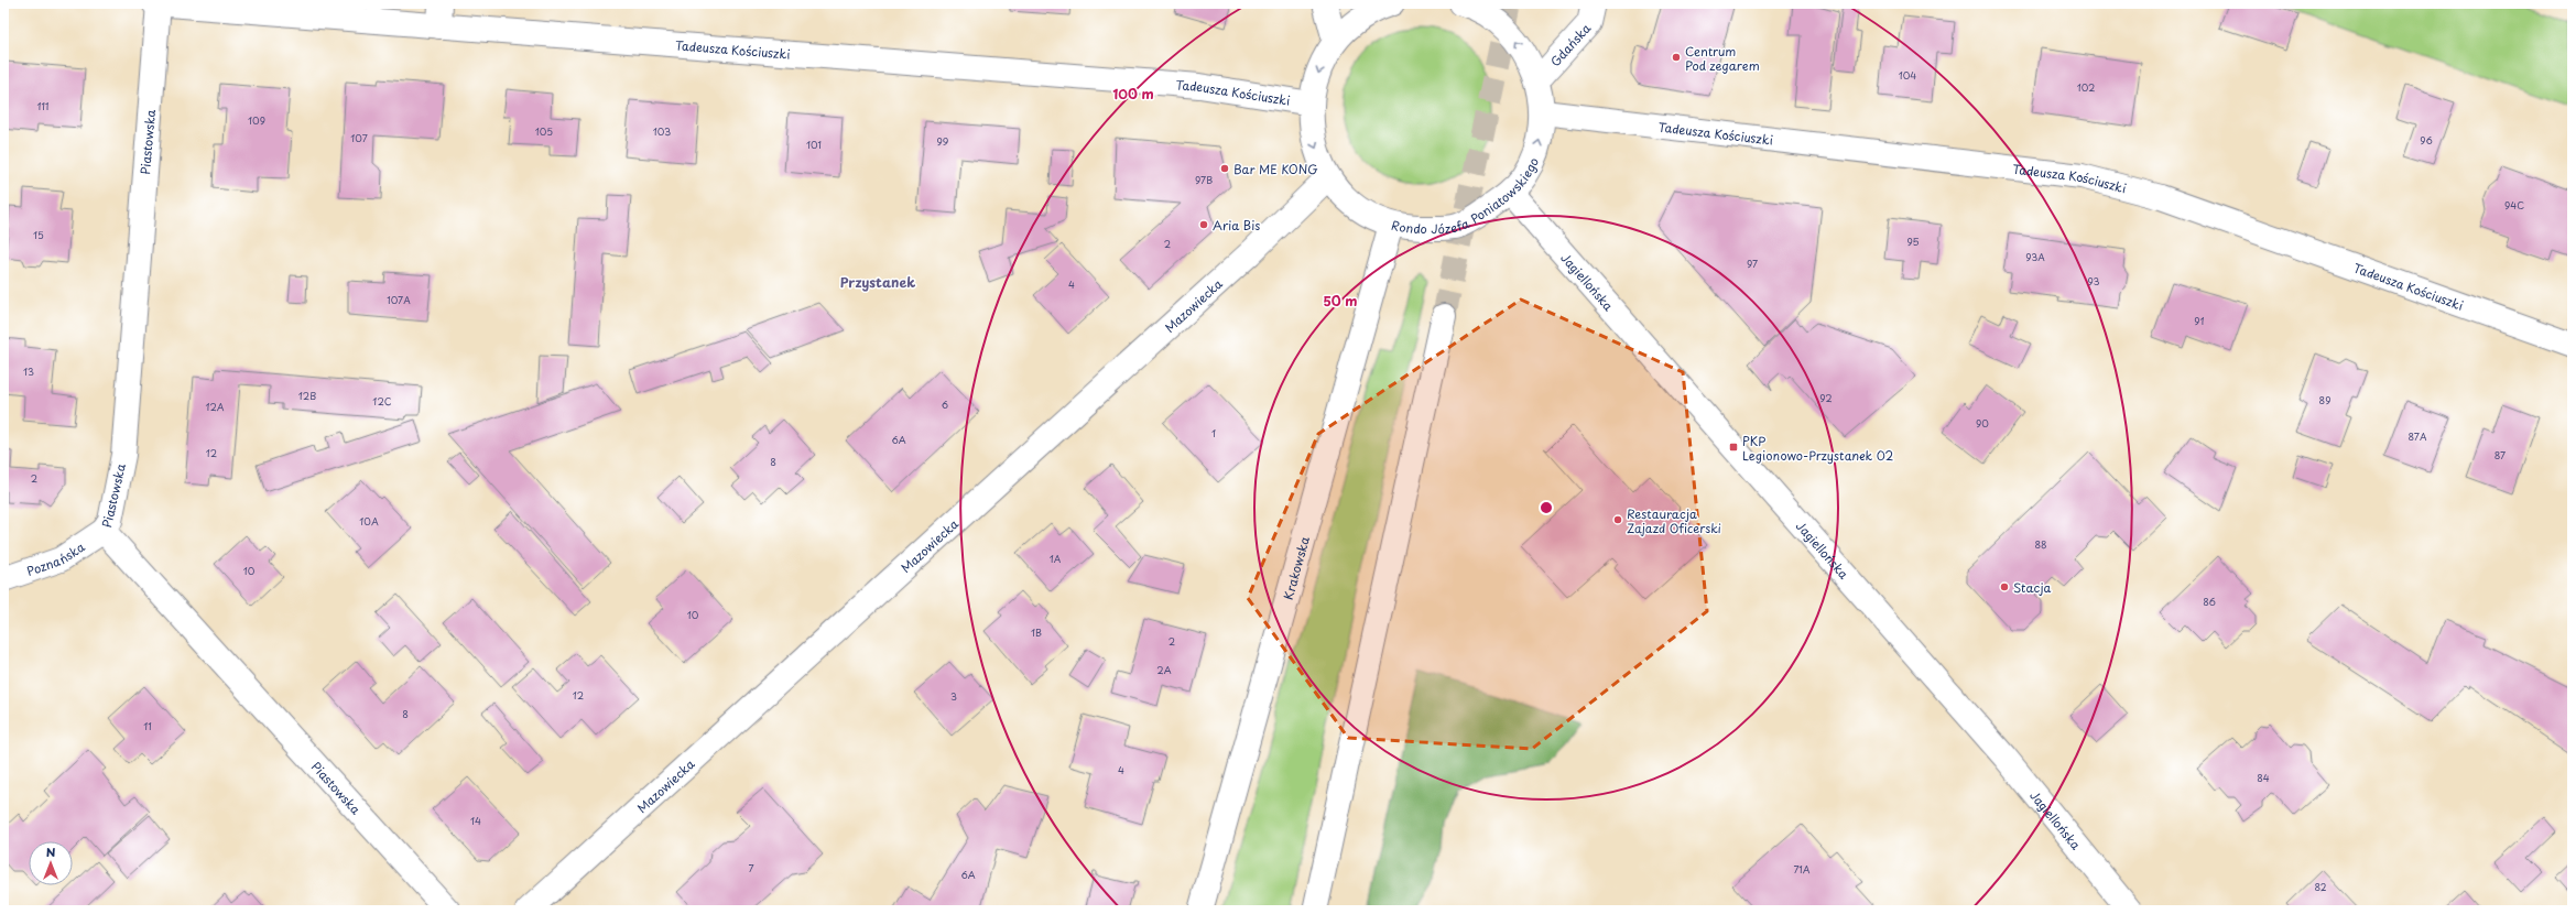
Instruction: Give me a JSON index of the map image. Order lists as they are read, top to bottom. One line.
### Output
{"streets":{"street":["Gdańska","Tadeusza Kościuszki","Piastowska","Rondo Józefa Poniatowskiego","Jagiellońska","Mazowiecka","Poznańska","Krakowska"]},"crossings":[["Gdańska","Rondo Józefa Poniatowskiego"],["Tadeusza Kościuszki","Piastowska"],["Tadeusza Kościuszki","Rondo Józefa Poniatowskiego"],["Piastowska","Poznańska"],["Rondo Józefa Poniatowskiego","Jagiellońska"],["Rondo Józefa Poniatowskiego","Mazowiecka"],["Rondo Józefa Poniatowskiego","Krakowska"]],"districts":["Przystanek"],"places":{"other":["Centrum Pod zegarem","Bar ME KONG","Aria Bis","Restauracja Zajazd Oficerski","Stacja"],"transit":["PKP Legionowo-Przystanek 02"]},"house_numbers":["104","102","111","109","105","103","107","96","99","101","97B","94C","15","95","2","93A","97","93","4","107A","91","13","12B","92","89","12C","6","12A","90","1","87A","6A","12","87","8","2","10A","88","1A","10","86","10","1B","2","2A","12","3","8","11","4","84","14","7","71A","6A","82"],"north":"top","rings":["100 m","50 m"]}
